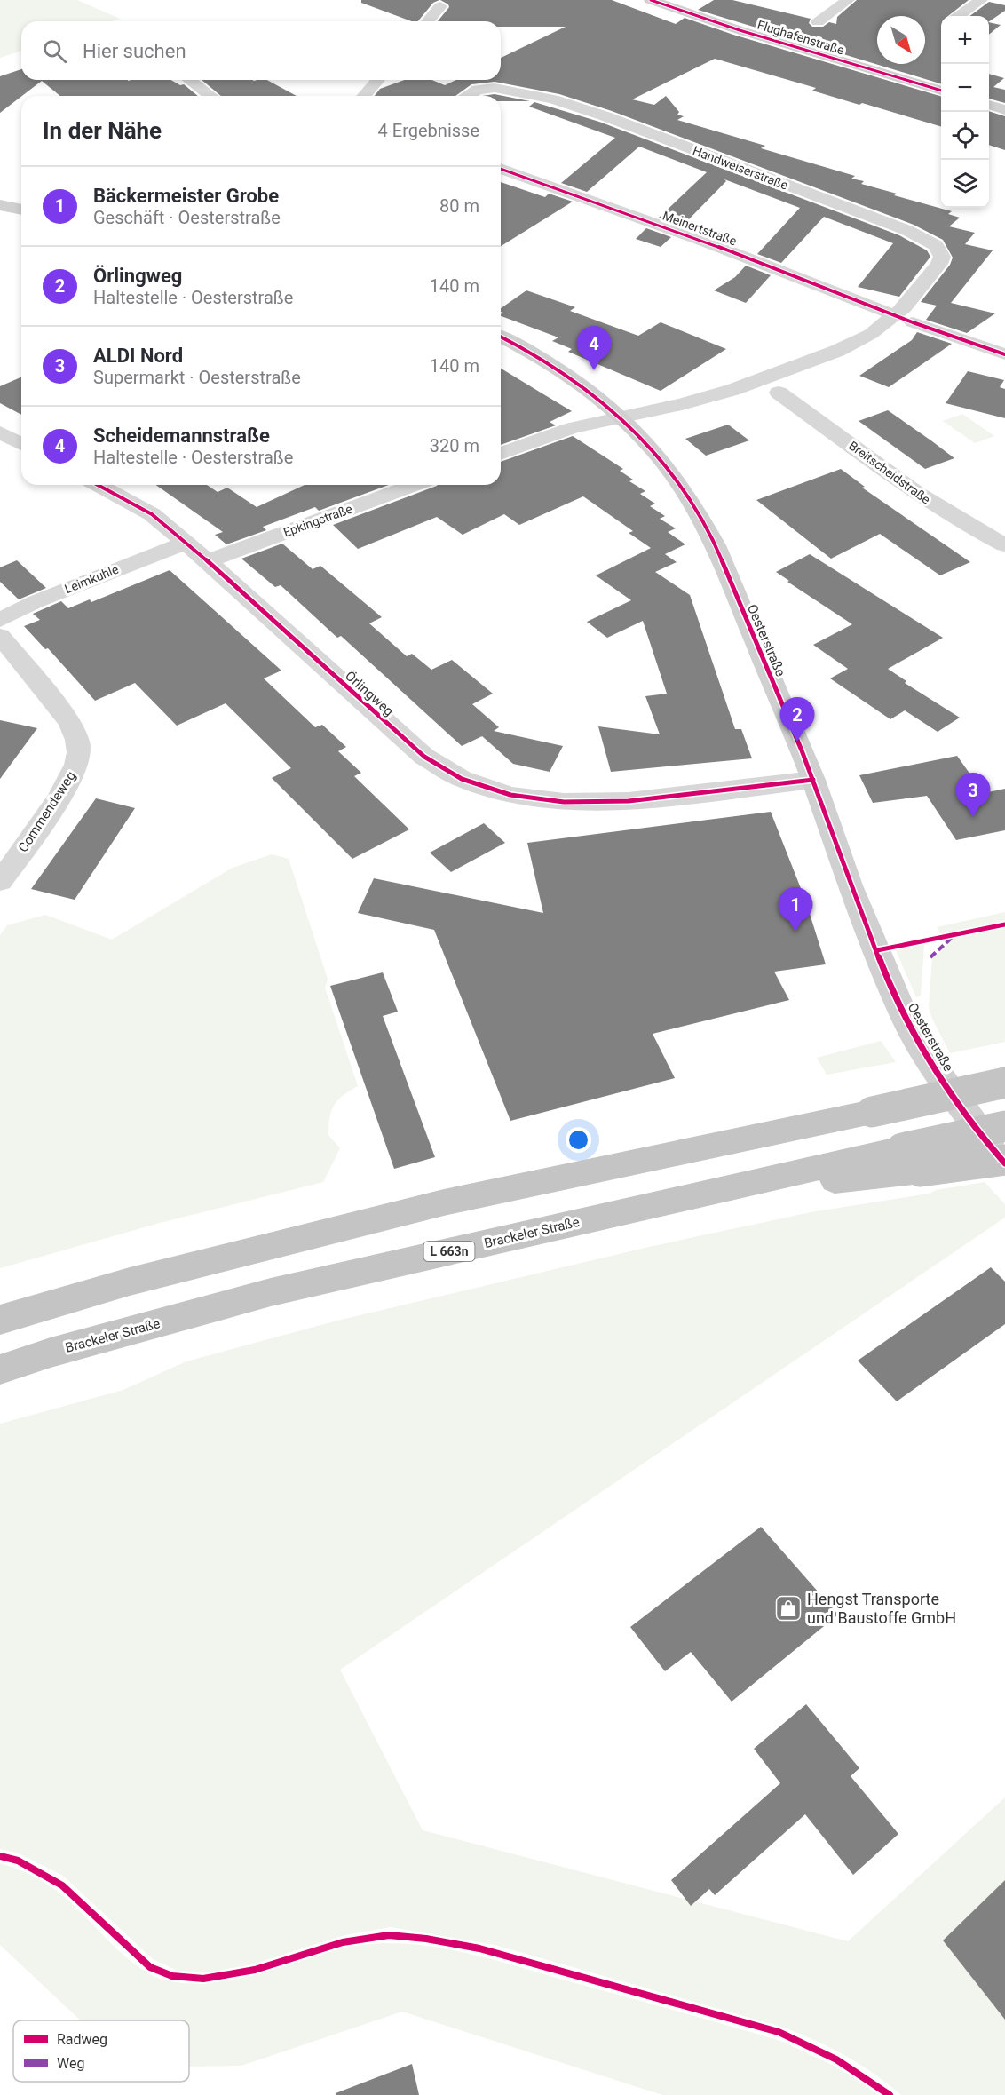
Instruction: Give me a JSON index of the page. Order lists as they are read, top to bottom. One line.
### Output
{"streets":{"highway":["Brackeler Straße","L 663n"],"street":["Flughafenstraße","Handweiserstraße","Meinertstraße","Breitscheidstraße","Epkingstraße","Leimkuhle","Oesterstraße","Örlingweg","Commendeweg"]},"crossings":[["Handweiserstraße","Meinertstraße"],["Epkingstraße","Örlingweg"],["Leimkuhle","Örlingweg"],["Oesterstraße","Örlingweg"]],"places":{"shop":["Hengst Transporte und Baustoffe GmbH"]},"legend":["Radweg","Weg"],"north":"bottom right","page":{"map_buttons":["+","−"],"search":"Hier suchen","heading":["In der Nähe","4 Ergebnisse"],"list":[{"mark":"1","name":"Bäckermeister Grobe","note":"Geschäft · Oesterstraße","value":"80 m"},{"mark":"2","name":"Örlingweg","note":"Haltestelle · Oesterstraße","value":"140 m"},{"mark":"3","name":"ALDI Nord","note":"Supermarkt · Oesterstraße","value":"140 m"},{"mark":"4","name":"Scheidemannstraße","note":"Haltestelle · Oesterstraße","value":"320 m"}],"pins":["4","2","3","1"]}}
